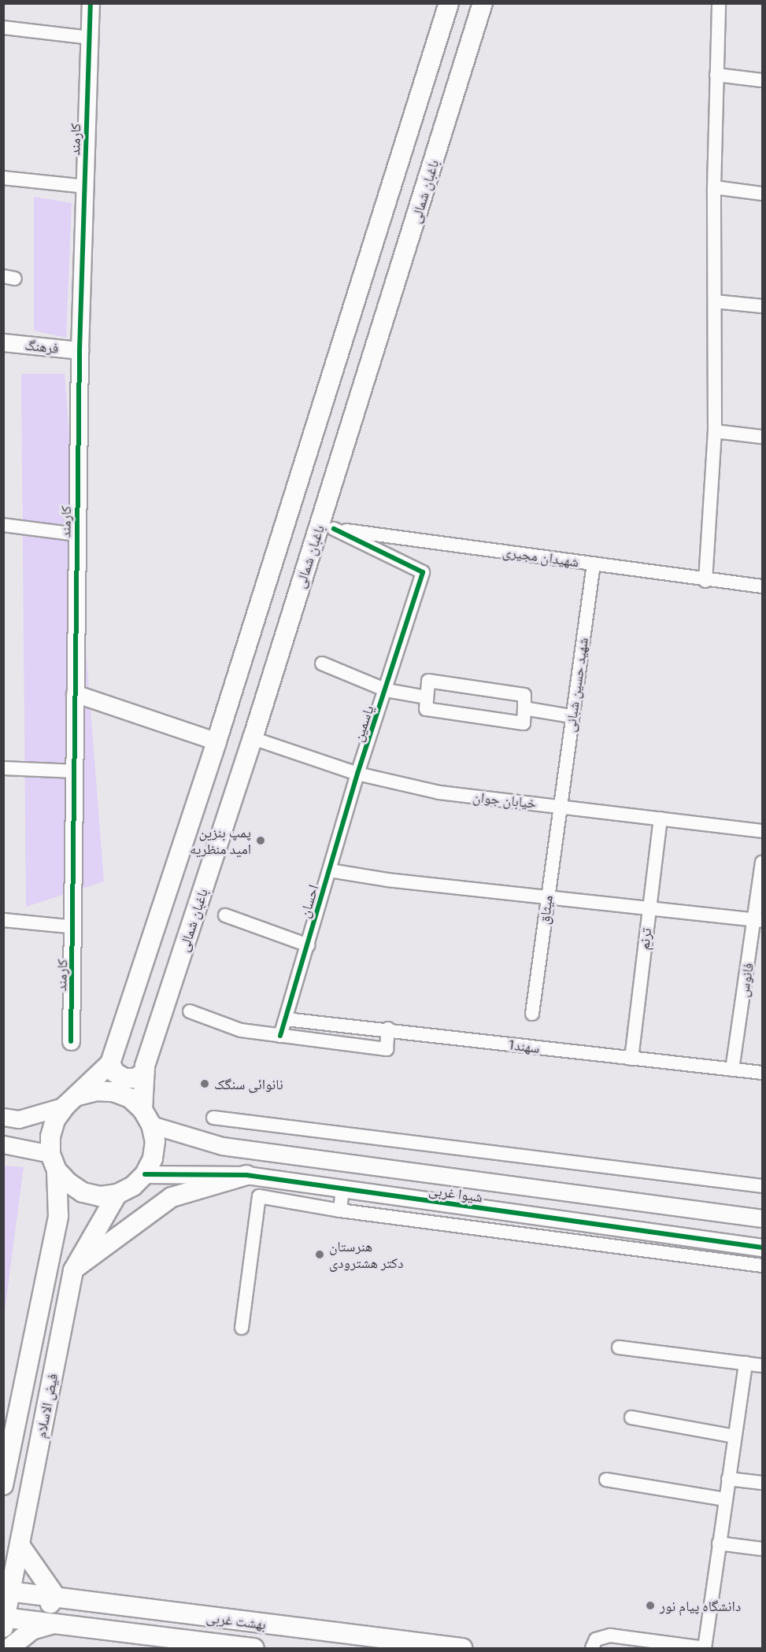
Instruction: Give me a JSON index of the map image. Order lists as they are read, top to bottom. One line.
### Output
{"streets":{"main road":["باغبان شمالی","فیض الاسلام","بهشت غربی"],"street":["کارمند","فرهنگ","شهیدان مجیری","شهید حسین شبانی","یاسمین","خیابان جوان","احسان","میثاق","ترنم","فانوس","1سهند","شیوا غربی"]},"crossings":[["کارمند","فرهنگ"],["باغبان شمالی","شهیدان مجیری"],["باغبان شمالی","یاسمین"],["باغبان شمالی","خیابان جوان"],["باغبان شمالی","شیوا غربی"],["باغبان شمالی","فیض الاسلام"],["شهیدان مجیری","شهید حسین شبانی"],["شهیدان مجیری","یاسمین"],["شهید حسین شبانی","خیابان جوان"],["شهید حسین شبانی","میثاق"],["یاسمین","خیابان جوان"],["یاسمین","احسان"],["خیابان جوان","احسان"],["خیابان جوان","میثاق"],["خیابان جوان","ترنم"],["احسان","1سهند"],["ترنم","1سهند"],["فانوس","1سهند"],["شیوا غربی","فیض الاسلام"],["فیض الاسلام","بهشت غربی"]],"places":["پمپ بنزین امید منظریه","نانوائی سنگک","هنرستان دکتر هشترودی","دانشگاه پیام نور"]}
